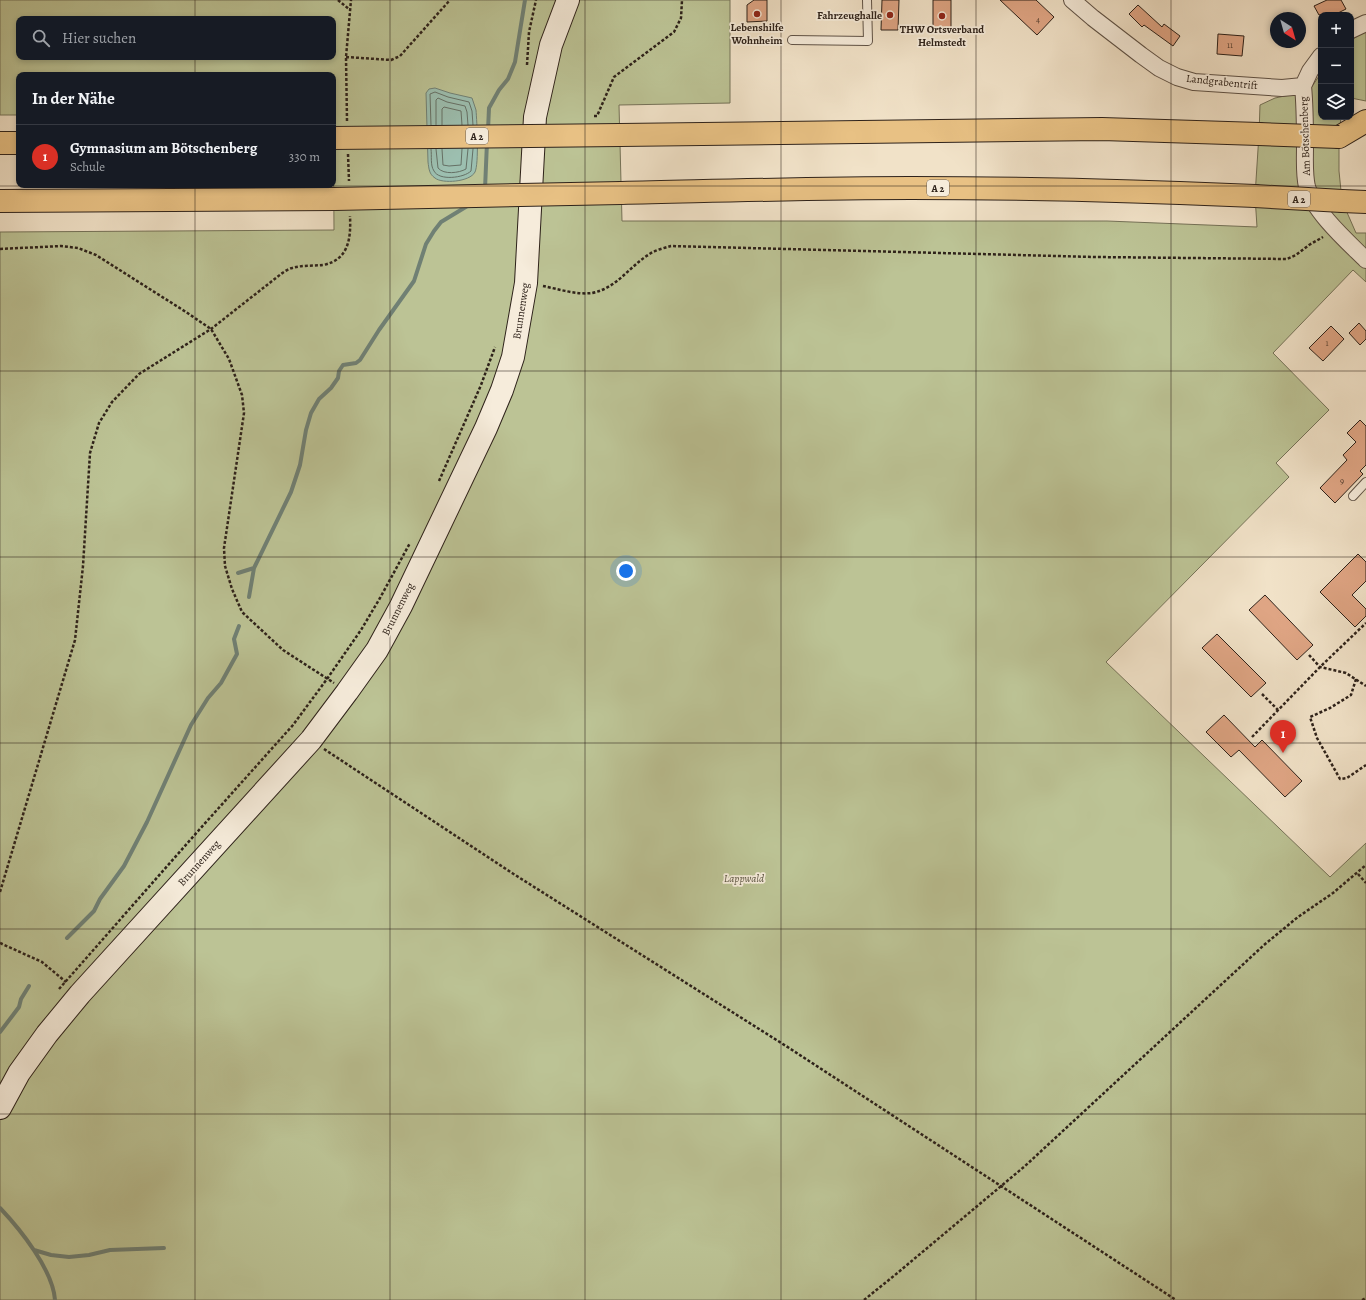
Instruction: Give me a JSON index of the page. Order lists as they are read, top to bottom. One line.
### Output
{"streets":{"highway":["A 2"],"main road":["Brunnenweg"],"street":["Landgrabentrift","Am Bötschenberg"]},"crossings":[["Landgrabentrift","Am Bötschenberg"]],"parks":["Lappwald"],"places":["Lebenshilfe Wohnheim","Fahrzeughalle","THW Ortsverband Helmstedt"],"house_numbers":["4","11","1","9"],"north":"bottom right","page":{"map_buttons":["+","−"],"search":"Hier suchen","heading":"In der Nähe","list":[{"mark":"1","name":"Gymnasium am Bötschenberg","note":"Schule","value":"330 m"}],"pins":"1"}}
